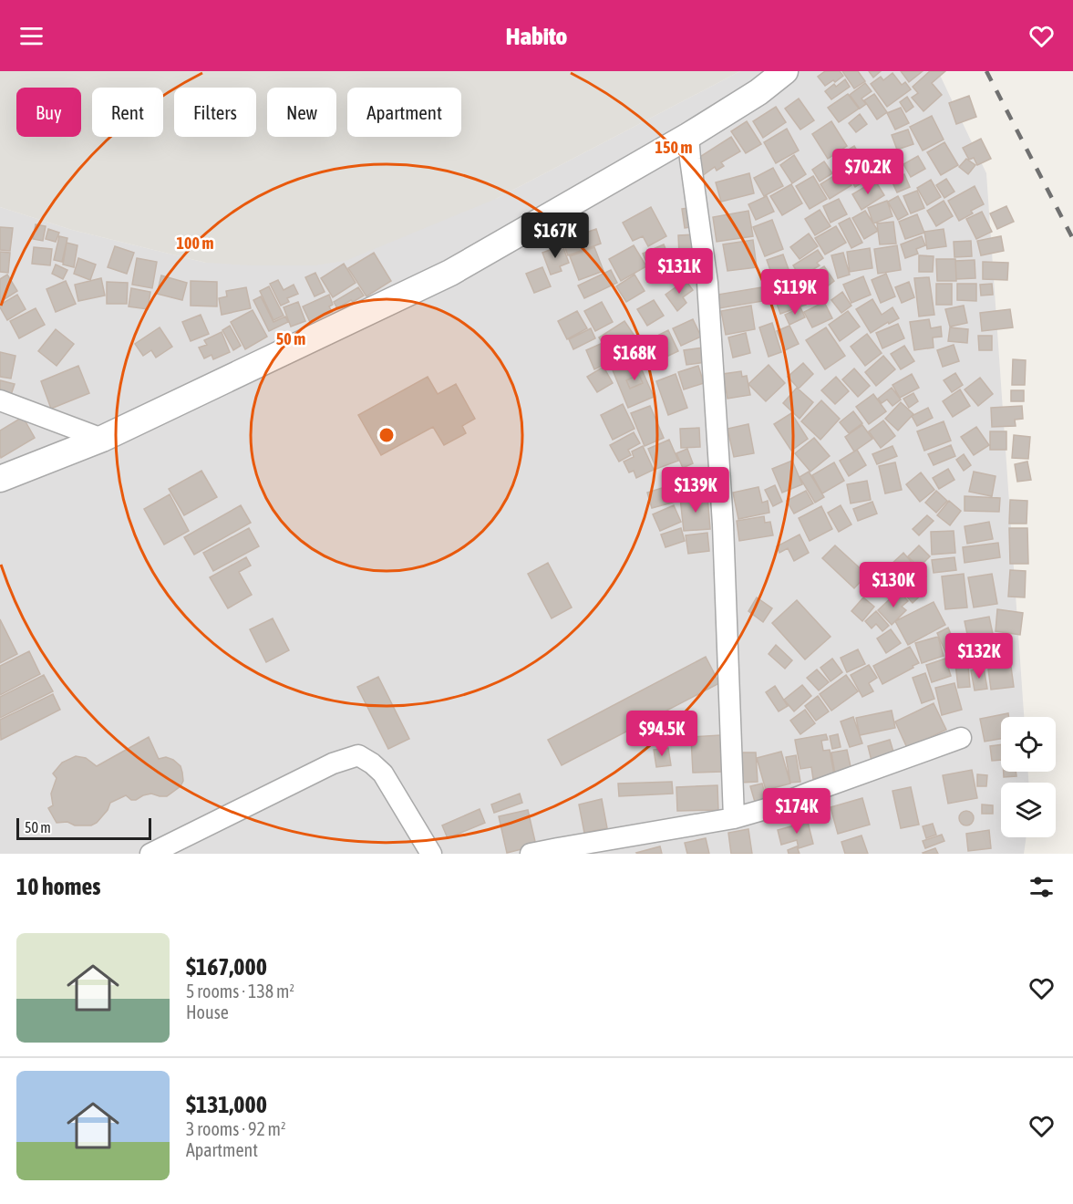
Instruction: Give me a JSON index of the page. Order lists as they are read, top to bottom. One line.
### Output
{"scale_bar":"50 m","page":{"header":"Habito","chip":["Buy","Rent","Filters","New","Apartment"],"price":["$70.2K","$167K","$131K","$119K","$168K","$139K","$130K","$132K","$94.5K","$174K"],"scale":"50 m","heading":"10 homes","list":[{"name":"$167,000","note":"5 rooms · 138 m² · House"},{"name":"$131,000","note":"3 rooms · 92 m² · Apartment"}]},"rings":["150 m","100 m","50 m"]}
